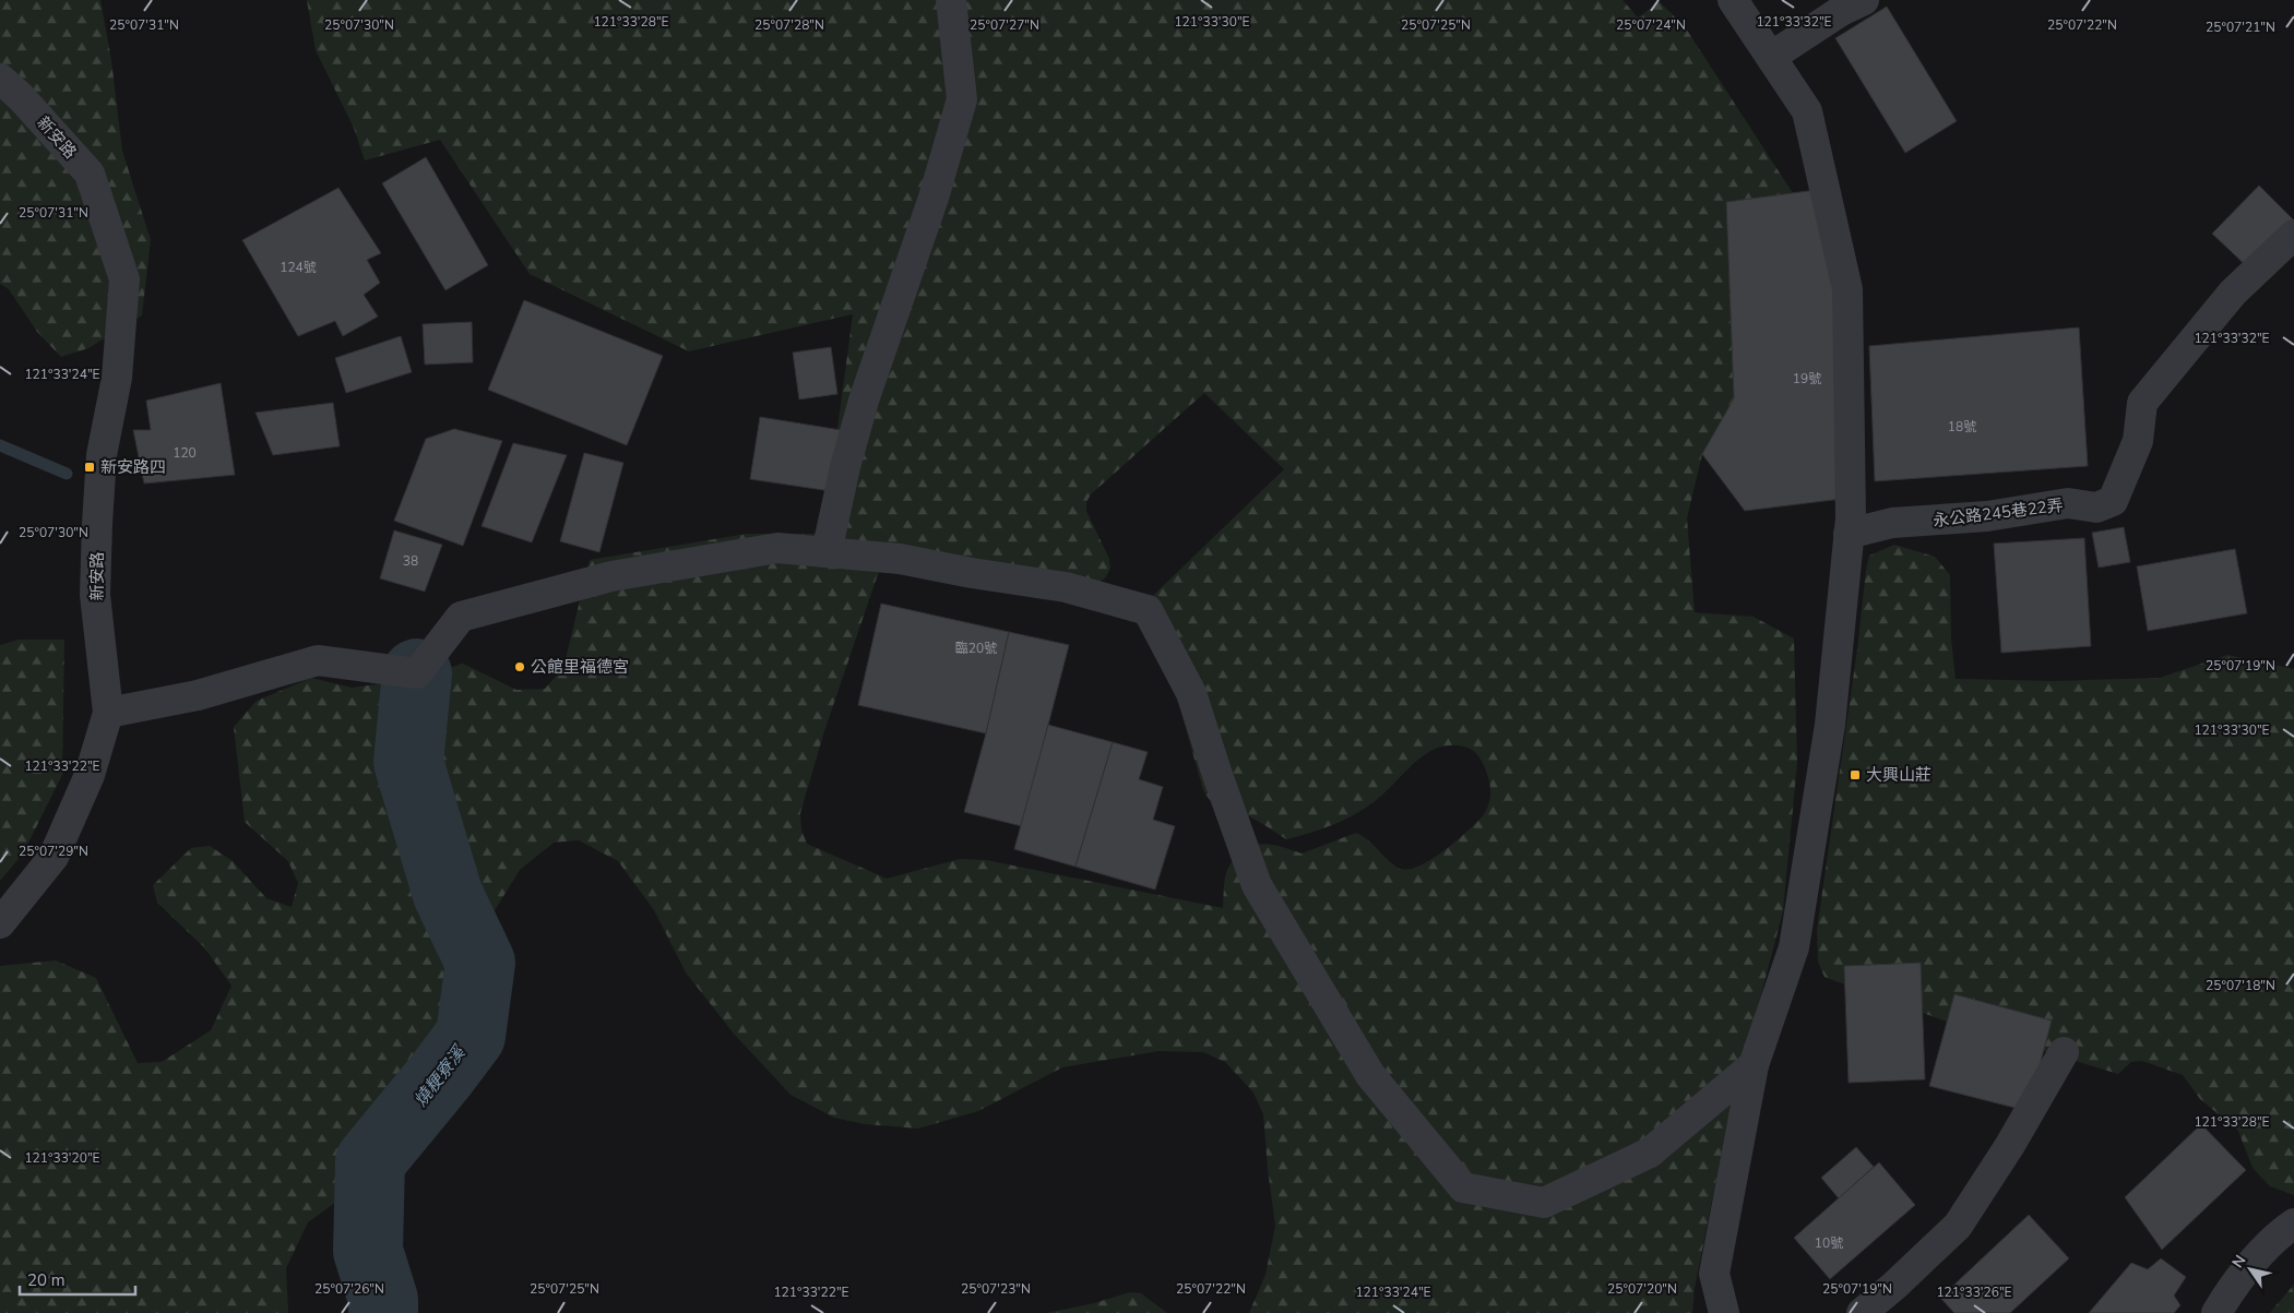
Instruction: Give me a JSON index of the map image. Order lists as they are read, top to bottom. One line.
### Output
{"streets":{"street":["新安路","永公路245巷22弄"]},"water":["燒粳寮溪"],"places":{"transit":["新安路四","大興山莊"],"other":["公館里福德宮"]},"house_numbers":["124號","19號","18號","120","38","臨20號","10號"],"scale_bar":"20 m","north":"top left","coordinates":["121°33'28\"E","121°33'30\"E","121°33'32\"E","25°07'31\"N","25°07'30\"N","25°07'28\"N","25°07'25\"N","25°07'24\"N","25°07'22\"N","25°07'27\"N","25°07'21\"N","121°33'24\"E","25°07'19\"N","121°33'22\"E","25°07'29\"N","25°07'18\"N","121°33'20\"E","25°07'26\"N","25°07'23\"N","25°07'20\"N","121°33'26\"E"]}
